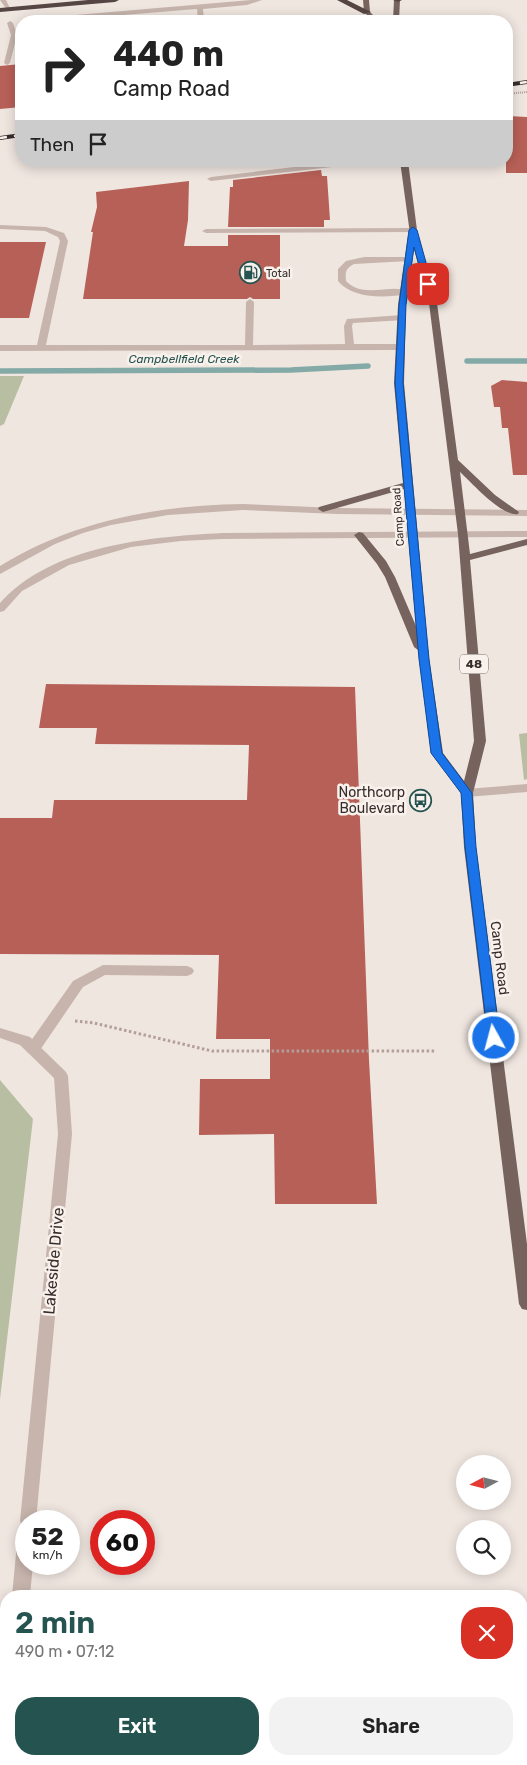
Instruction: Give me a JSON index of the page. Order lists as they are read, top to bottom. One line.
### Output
{"streets":{"main road":["Camp Road","48"],"street":["Lakeside Drive"]},"water":["Campbellfield Creek"],"places":{"fuel station":["Total"],"bus stop":["Northcorp Boulevard"]},"north":"left","page":{"turn":["440 m","Camp Road"],"then":"Then","speed":"52 km/h","limit":"60","heading":["2 min","490 m · 07:12"],"buttons":["Exit","Share"]}}
